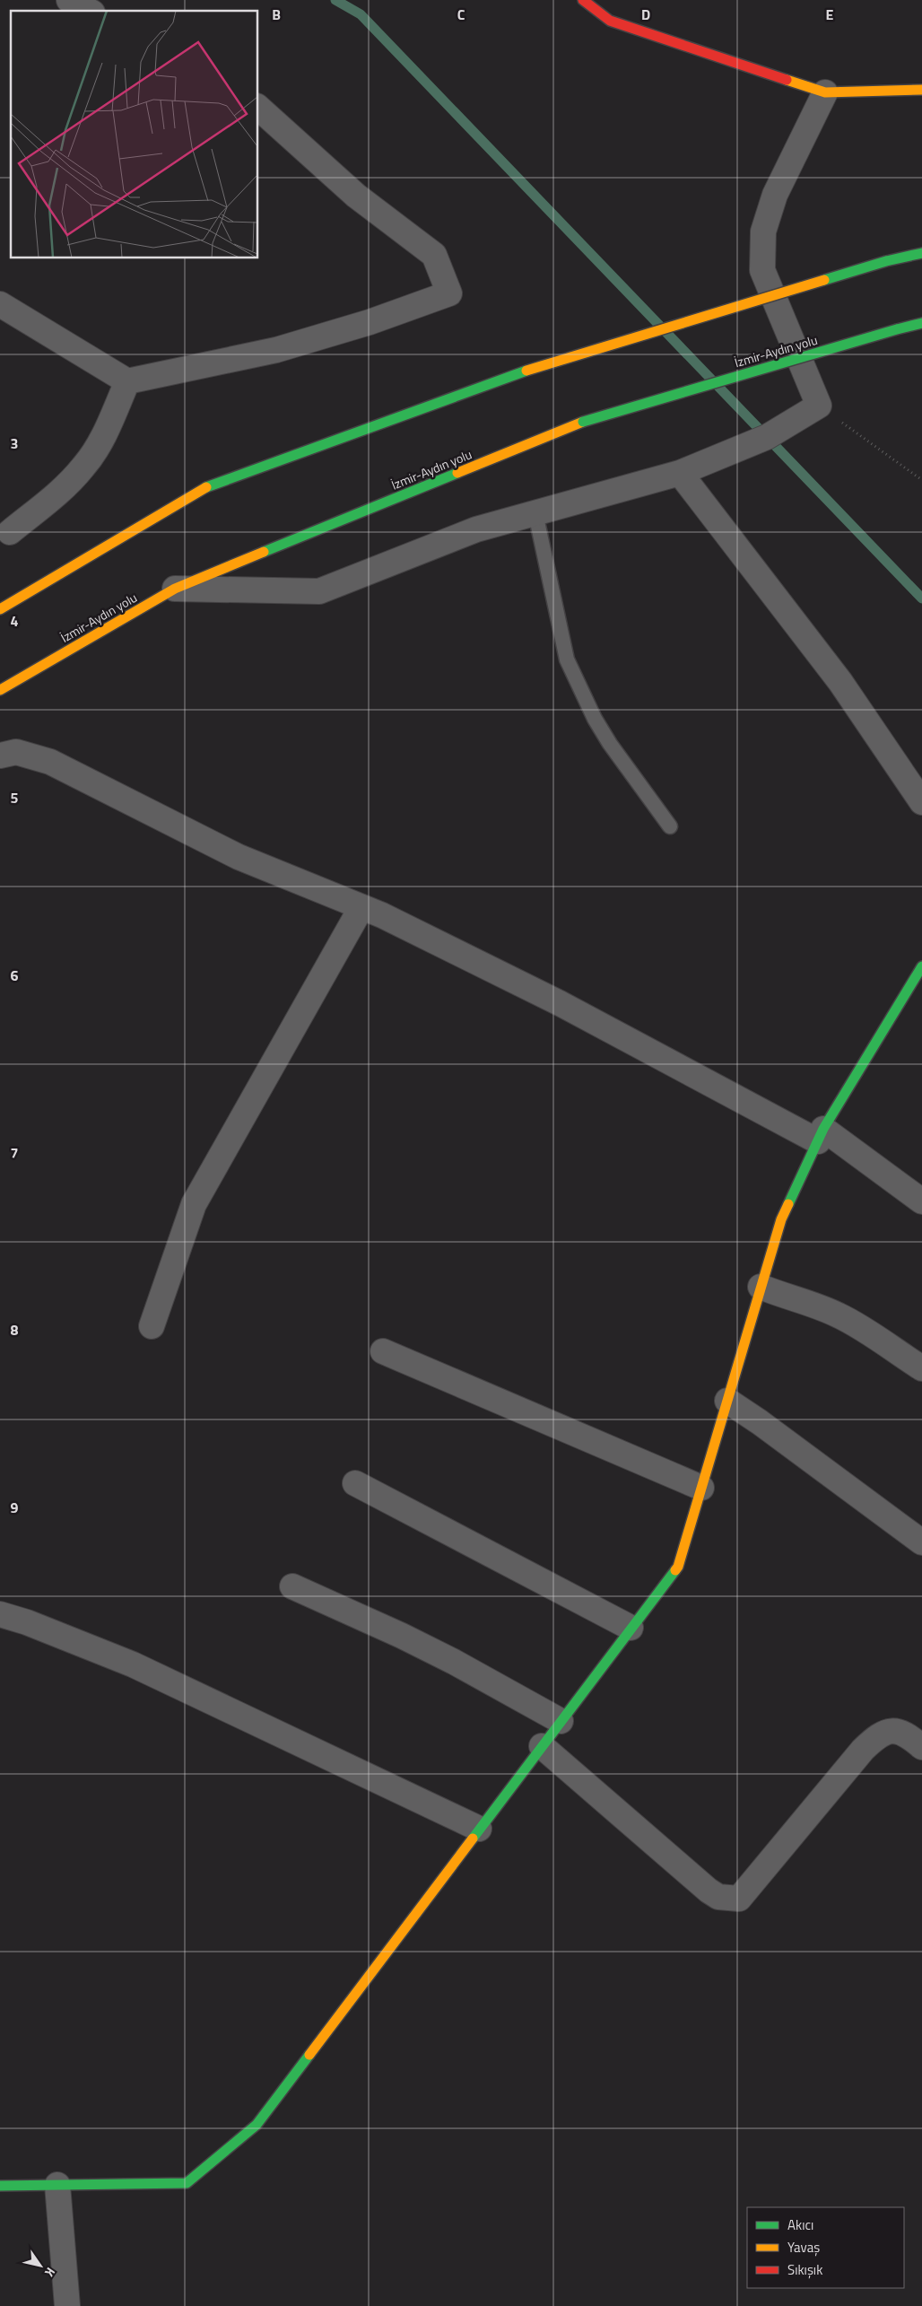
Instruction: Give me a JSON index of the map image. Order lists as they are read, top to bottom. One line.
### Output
{"streets":{"main road":["İzmir-Aydın yolu"]},"legend":["Akıcı","Yavaş","Sıkışık"],"north":"bottom right","grid":{"columns":["B","C","D","E"],"rows":["3","4","5","6","7","8","9"]}}
